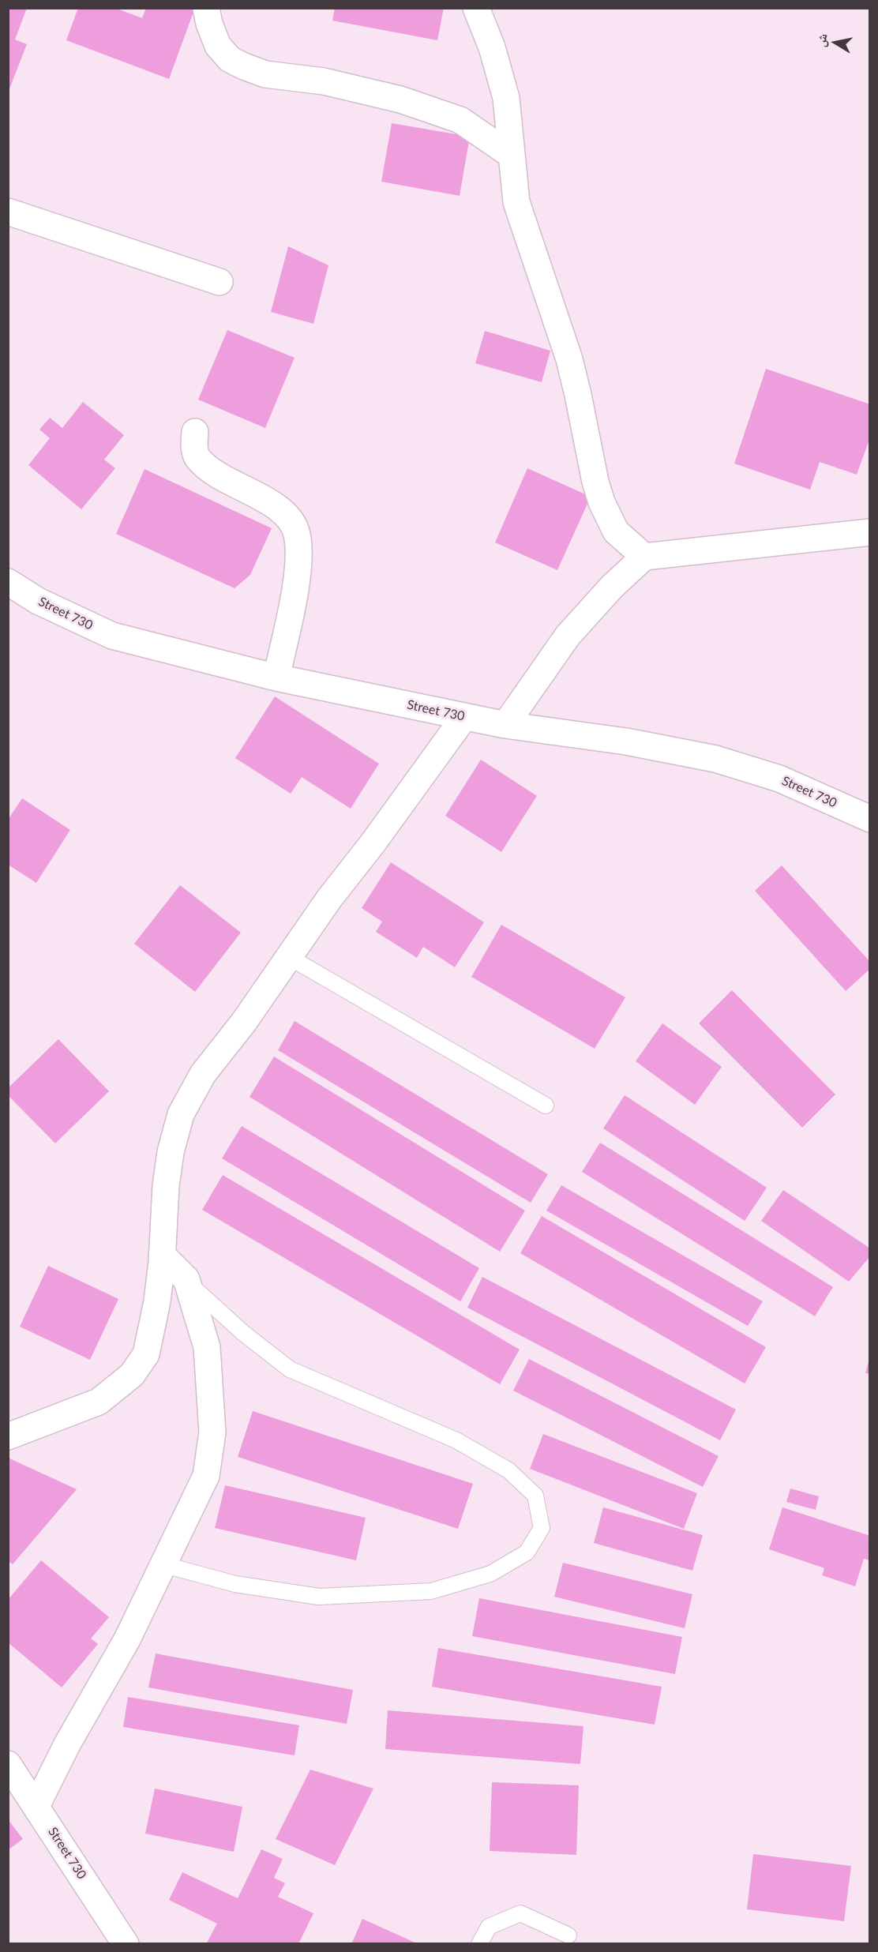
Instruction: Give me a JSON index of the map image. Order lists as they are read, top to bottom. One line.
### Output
{"streets":{"street":["Street 730"]},"north":"left"}
